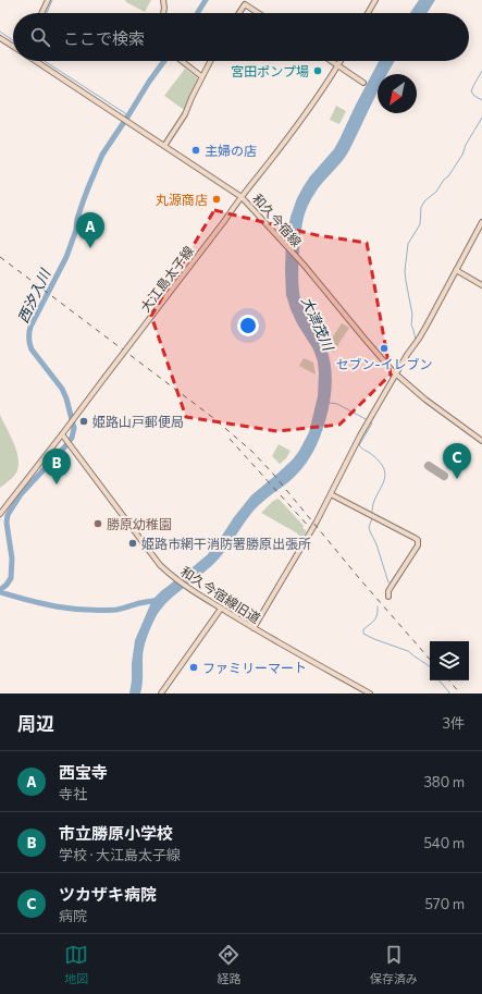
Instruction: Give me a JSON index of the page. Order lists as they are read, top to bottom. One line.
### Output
{"streets":{"street":["和久今宿線","大江島太子線","和久今宿線旧道"]},"crossings":[["和久今宿線","大江島太子線"],["大江島太子線","和久今宿線旧道"]],"water":["西汐入川","大津茂川"],"places":["宮田ポンプ場","主婦の店","丸源商店","セブン-イレブン","姫路山戸郵便局","勝原幼稚園","姫路市網干消防署勝原出張所","ファミリーマート"],"north":"bottom left","page":{"search":"ここで検索","pins":["A","C","B"],"heading":["周辺","3件"],"list":[{"mark":"A","name":"西宝寺","note":"寺社","value":"380 m"},{"mark":"B","name":"市立勝原小学校","note":"学校 · 大江島太子線","value":"540 m"},{"mark":"C","name":"ツカザキ病院","note":"病院","value":"570 m"}],"nav":["地図","経路","保存済み"]}}
